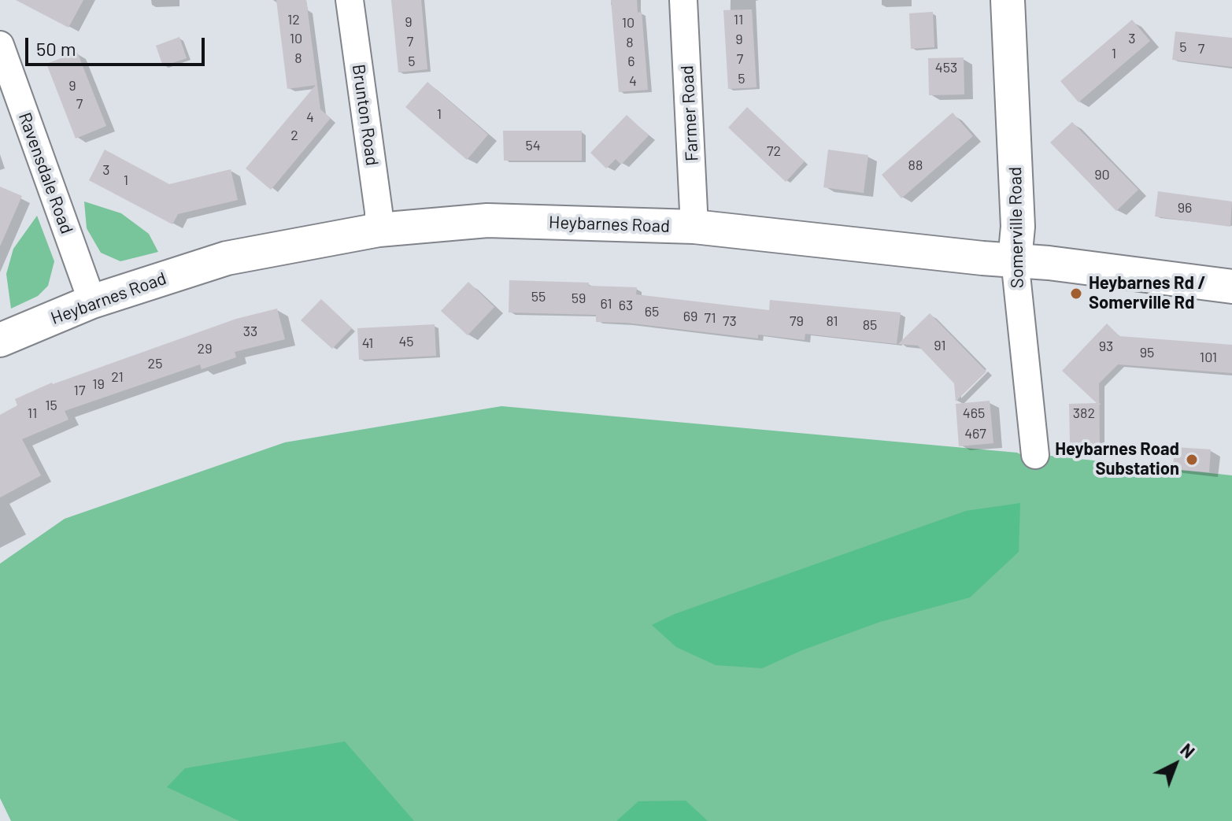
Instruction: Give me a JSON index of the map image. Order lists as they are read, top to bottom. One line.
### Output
{"streets":{"street":["Farmer Road","Brunton Road","Ravensdale Road","Heybarnes Road","Somerville Road"]},"crossings":[["Farmer Road","Heybarnes Road"],["Brunton Road","Heybarnes Road"],["Ravensdale Road","Heybarnes Road"],["Heybarnes Road","Somerville Road"]],"places":["Heybarnes Rd / Somerville Rd","Heybarnes Road Substation"],"house_numbers":["12","11","9","10","10","3","9","7","8","5","7","1","8","7","5","6","453","5","4","9","7","1","4","2","54","72","88","3","90","1","96","55","59","61","63","65","69","71","73","79","81","85","33","45","41","91","93","29","95","101","25","21","19","17","15","11","465","382","467"],"scale_bar":"50 m","north":"top right"}
